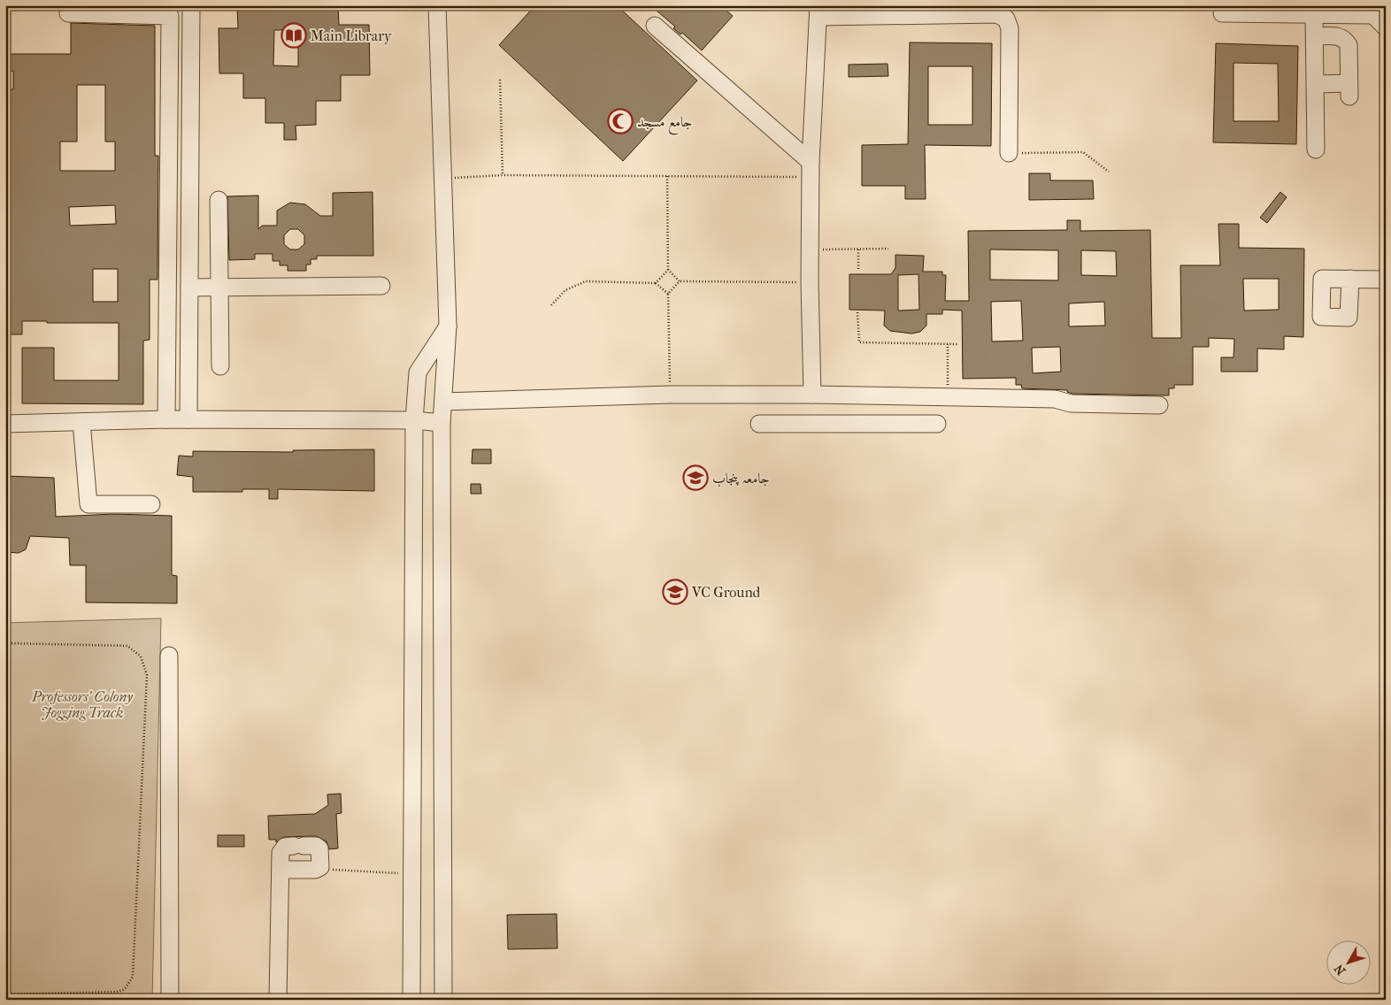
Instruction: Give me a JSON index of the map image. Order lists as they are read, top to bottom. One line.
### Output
{"parks":["Professors' Colony Jogging Track"],"places":{"library":["Main Library"],"mosque":["جامع مسجد"],"school or university":["جامعہ پنجاب","VC Ground"]},"north":"bottom left"}
